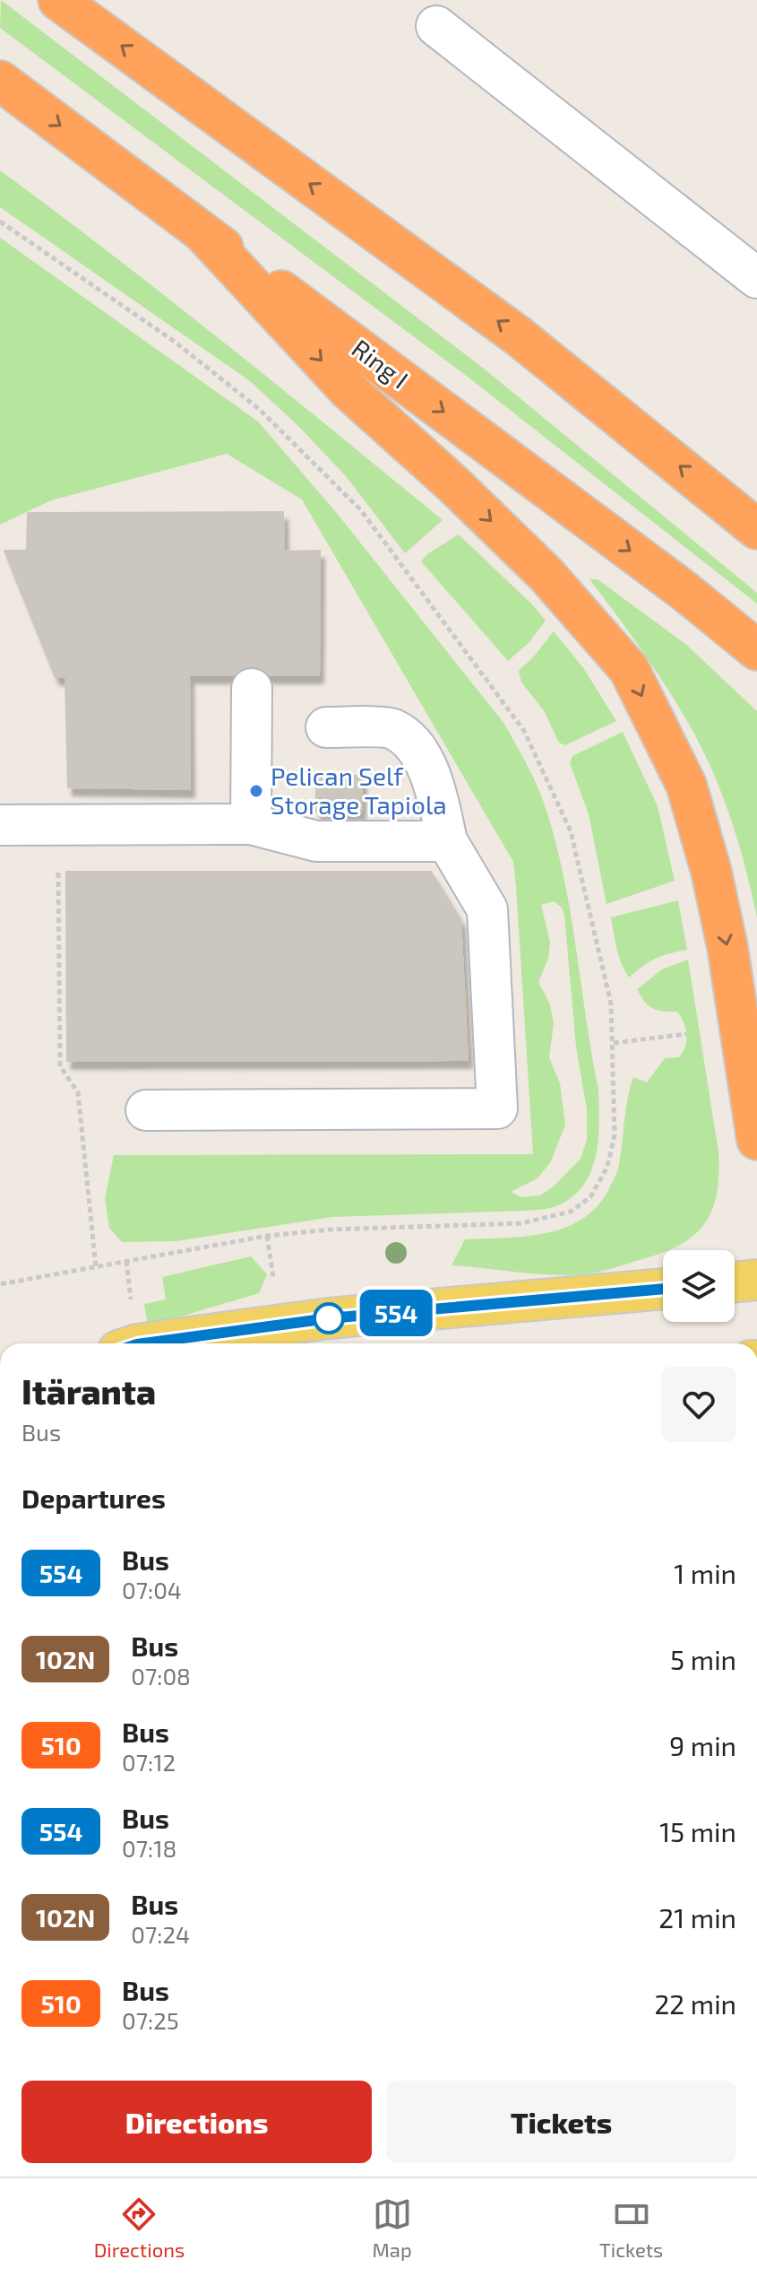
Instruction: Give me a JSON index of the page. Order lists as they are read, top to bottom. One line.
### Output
{"streets":{"highway":["Ring I"]},"places":["Pelican Self Storage Tapiola"],"lines":["bus line 554"],"page":{"on_map":"554","heading":[["Itäranta","Bus"],"Departures"],"list":[{"mark":"554","name":"Bus","note":"07:04","value":"1 min"},{"mark":"102N","name":"Bus","note":"07:08","value":"5 min"},{"mark":"510","name":"Bus","note":"07:12","value":"9 min"},{"mark":"554","name":"Bus","note":"07:18","value":"15 min"},{"mark":"102N","name":"Bus","note":"07:24","value":"21 min"},{"mark":"510","name":"Bus","note":"07:25","value":"22 min"}],"buttons":["Directions","Tickets"],"tabs":["Directions","Map","Tickets"]}}
